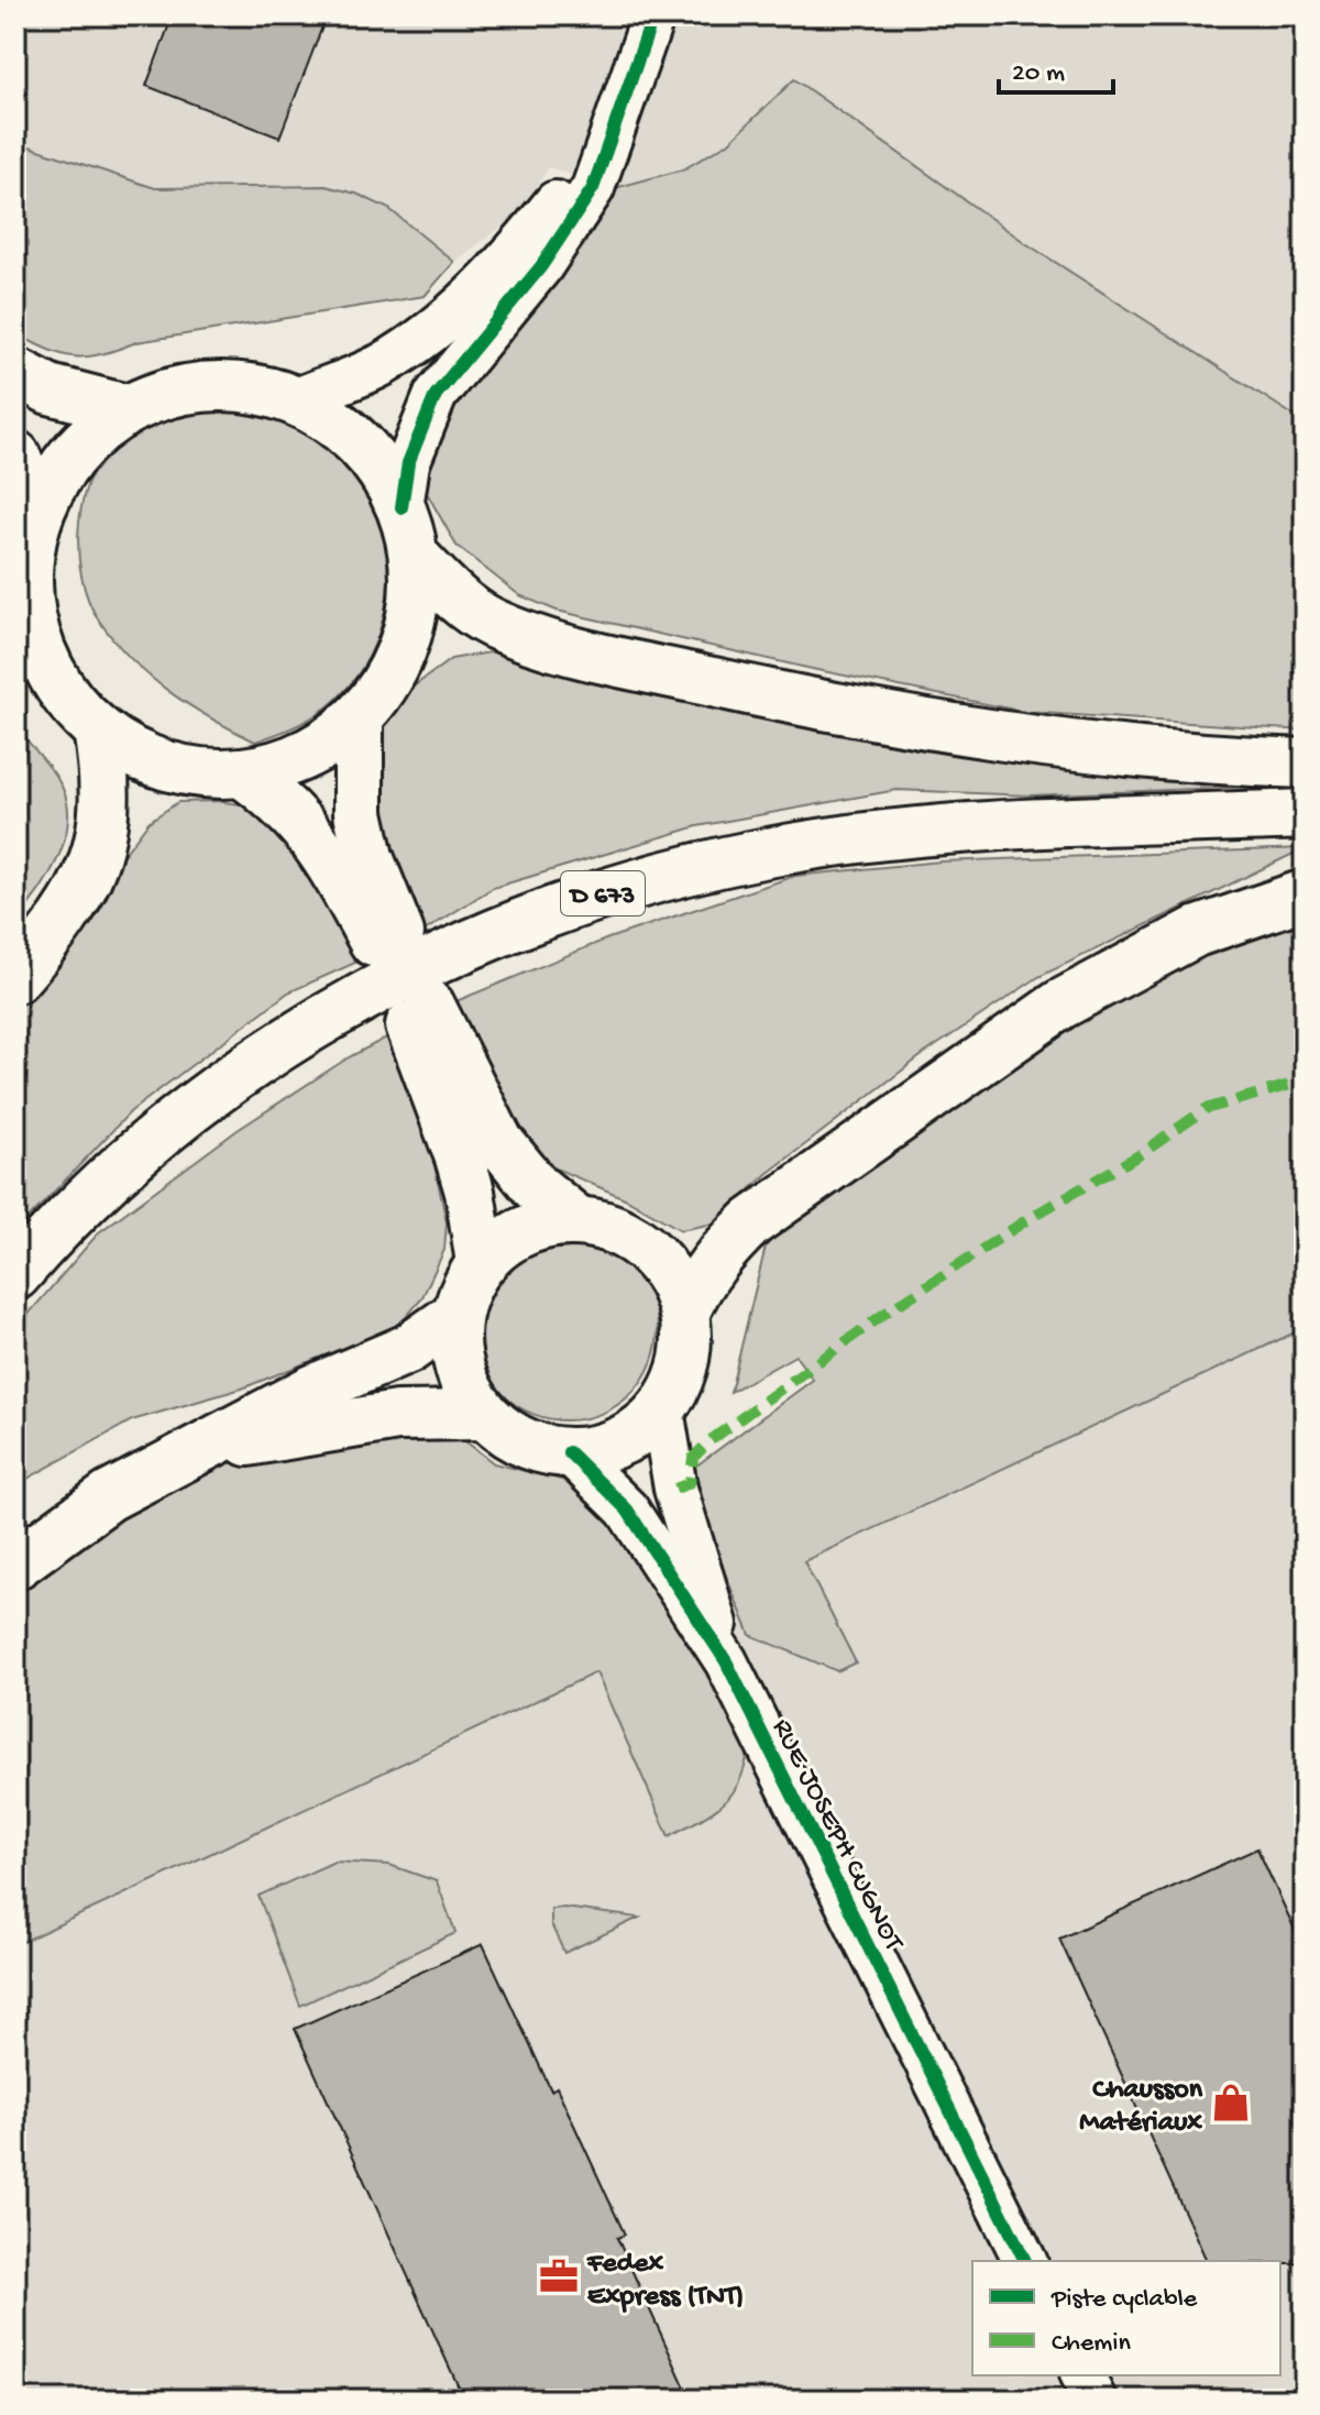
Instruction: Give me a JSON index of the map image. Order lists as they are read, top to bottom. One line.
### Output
{"streets":{"main road":["D 673"],"street":["RUE JOSEPH CUGNOT"]},"places":{"shop":["Chausson Matériaux"],"office":["Fedex Express (TNT)"]},"legend":["Piste cyclable","Chemin"],"scale_bar":"20 m"}
